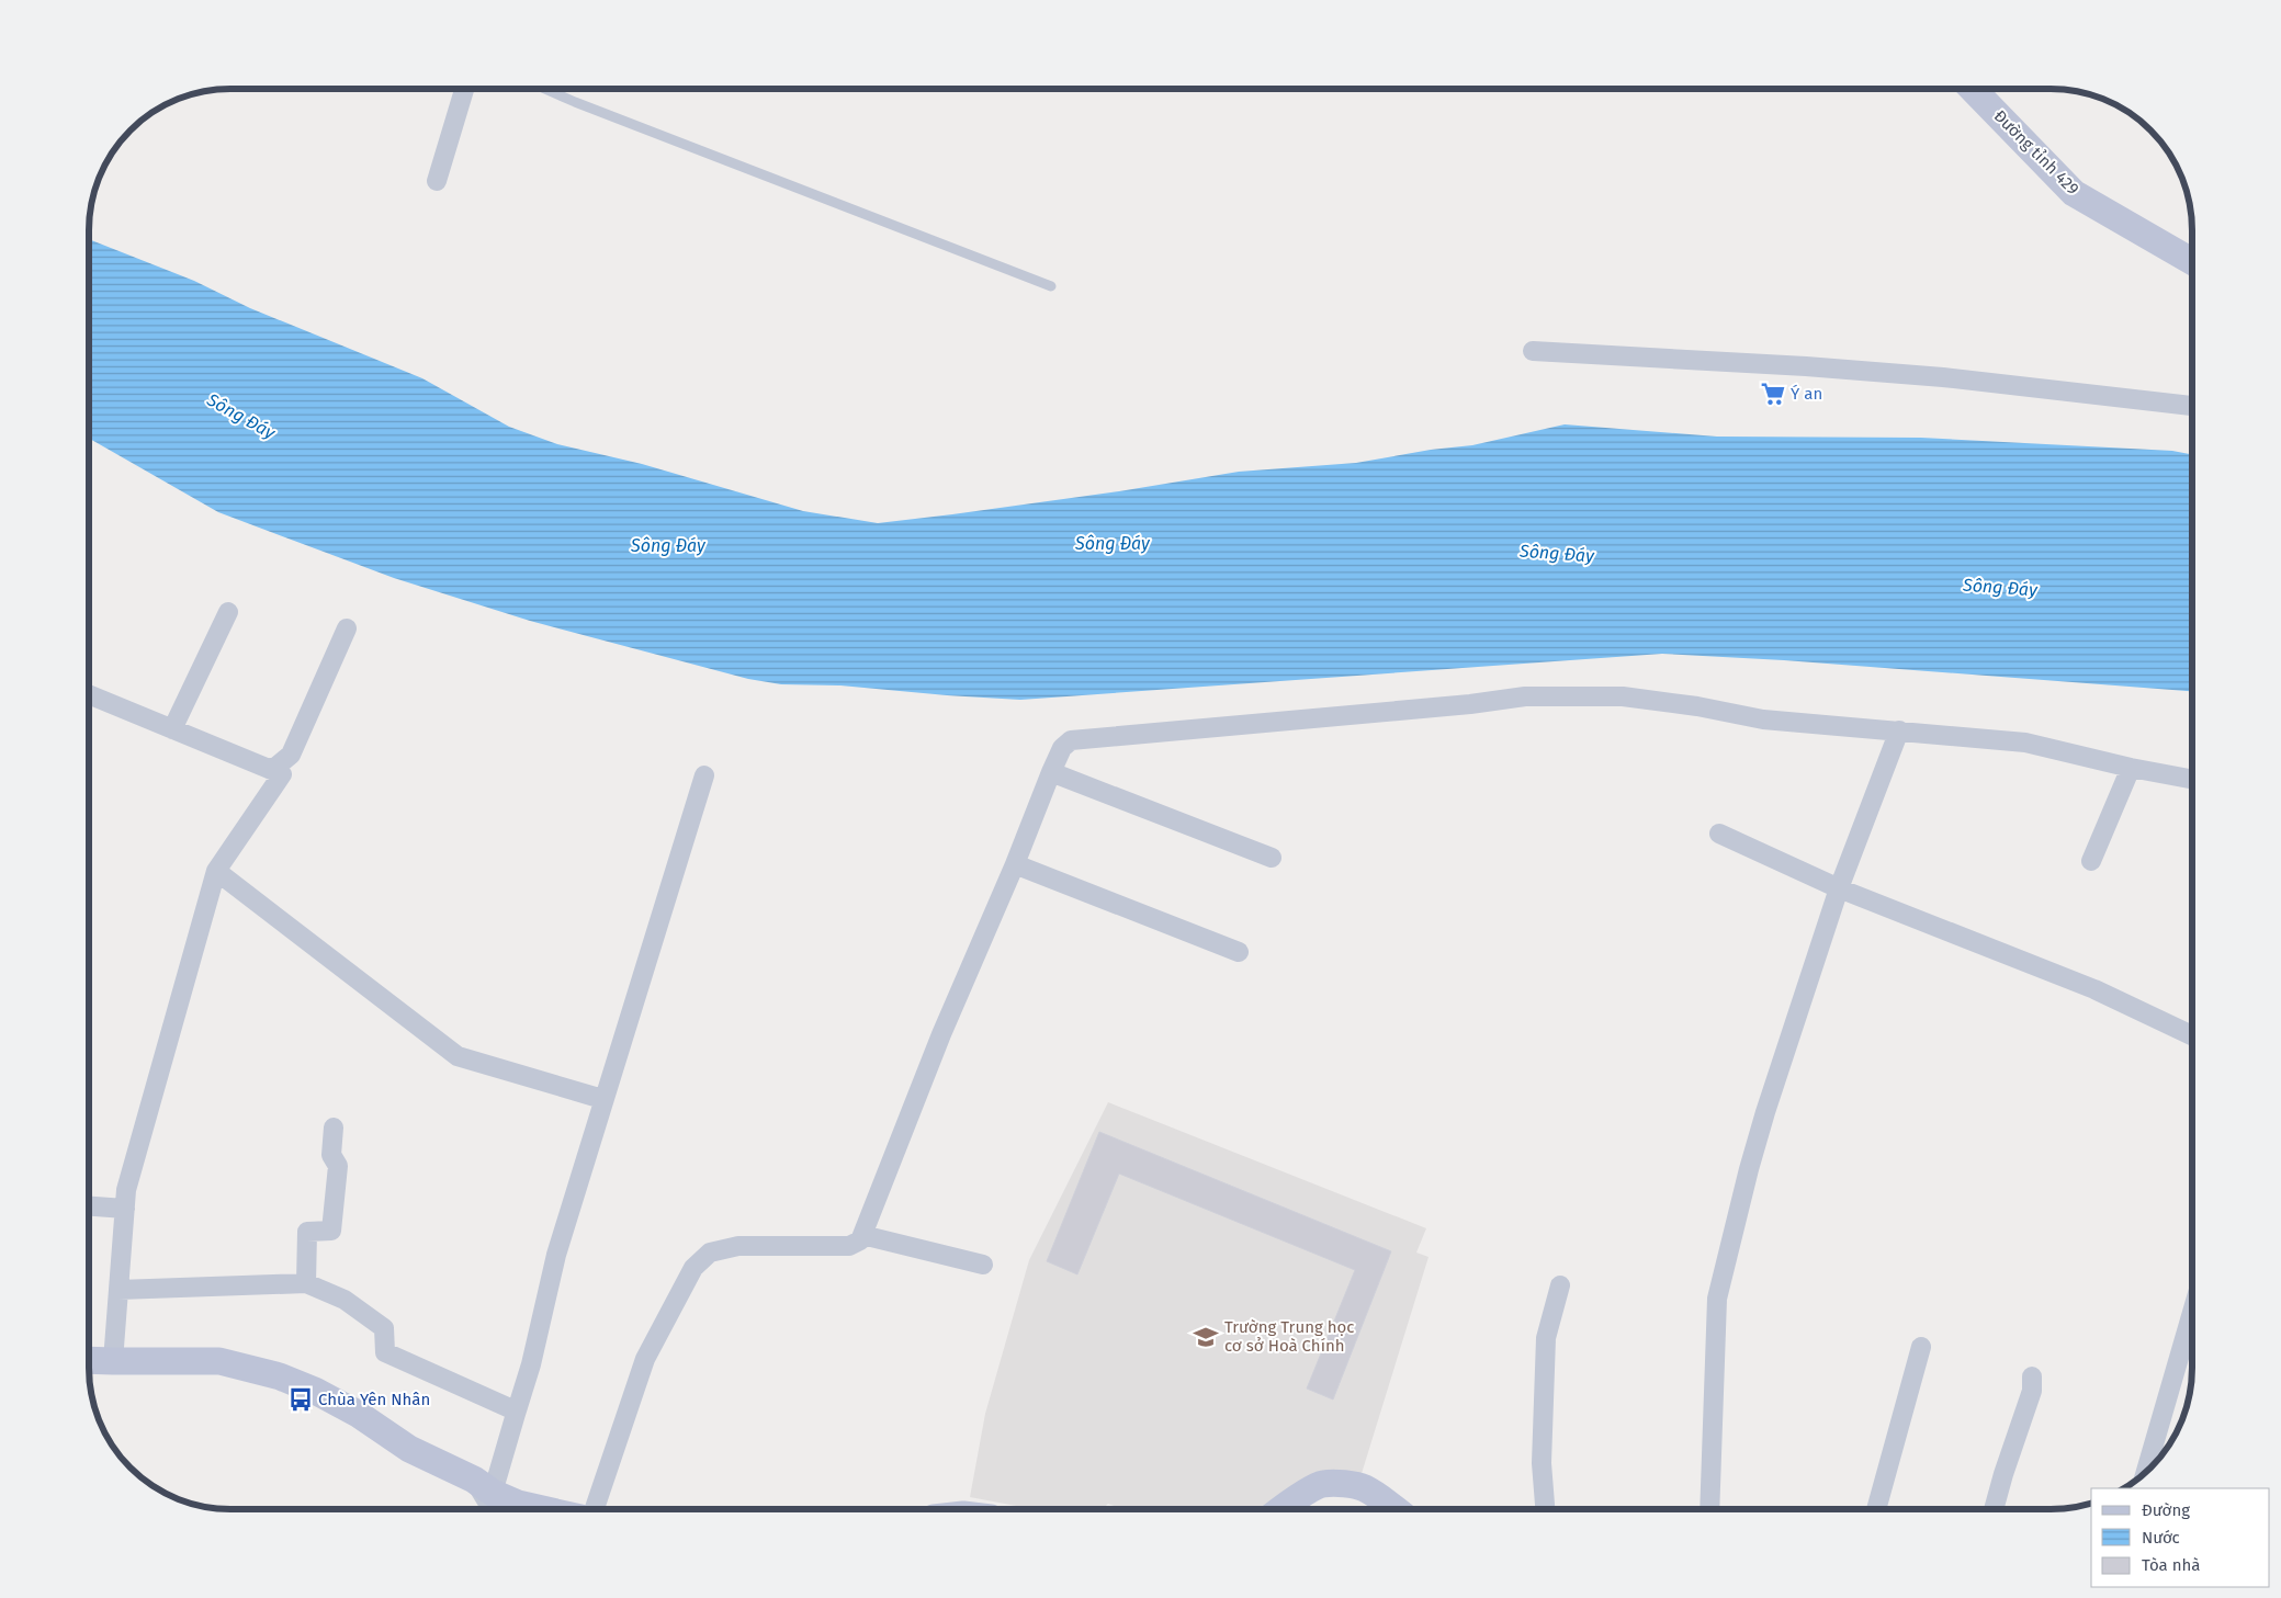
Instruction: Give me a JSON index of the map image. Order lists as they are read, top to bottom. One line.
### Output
{"streets":{"street":["Đường tỉnh 429"]},"water":["Sông Đáy"],"places":{"supermarket":["Ý an"],"school or university":["Trường Trung học cơ sở Hoà Chính"],"bus stop":["Chùa Yên Nhân"]},"legend":["Đường","Nước","Tòa nhà"]}
